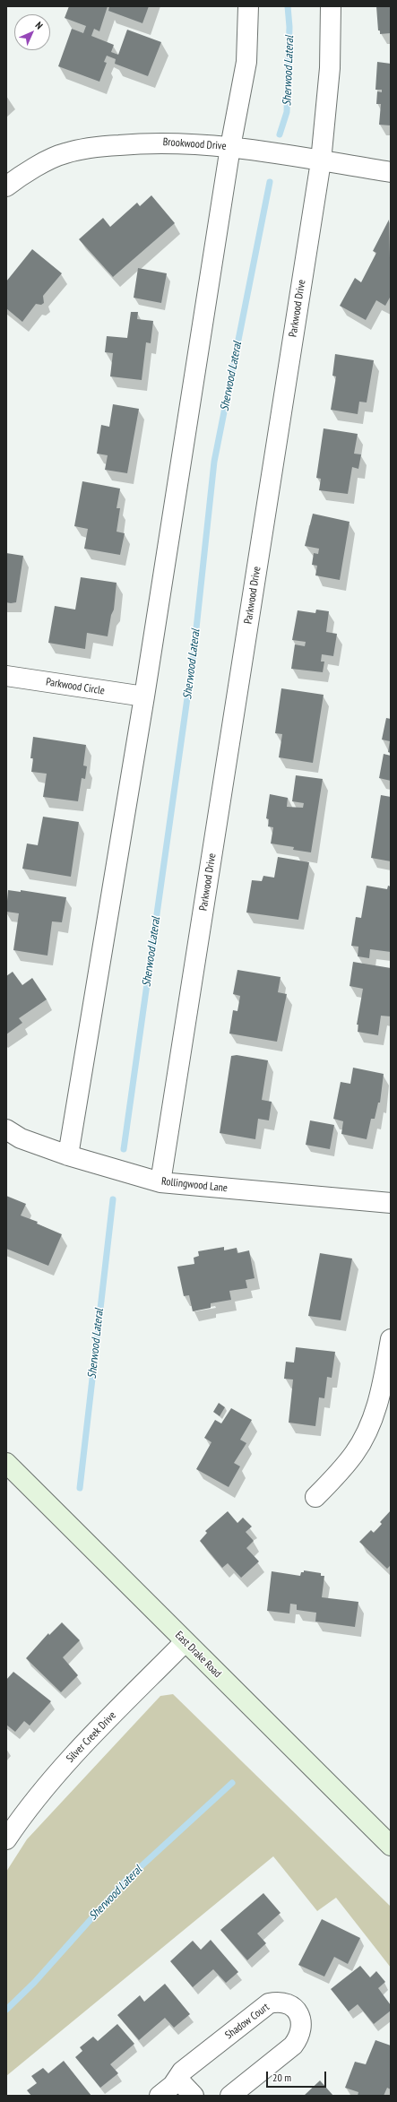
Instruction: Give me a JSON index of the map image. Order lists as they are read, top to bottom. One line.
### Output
{"streets":{"main road":["East Drake Road"],"street":["Brookwood Drive","Parkwood Drive","Parkwood Circle","Rollingwood Lane","Silver Creek Drive","Shadow Court"]},"crossings":[["Brookwood Drive","Parkwood Drive"],["Parkwood Drive","Rollingwood Lane"],["East Drake Road","Silver Creek Drive"]],"water":["Sherwood Lateral"],"scale_bar":"20 m","north":"top right"}
